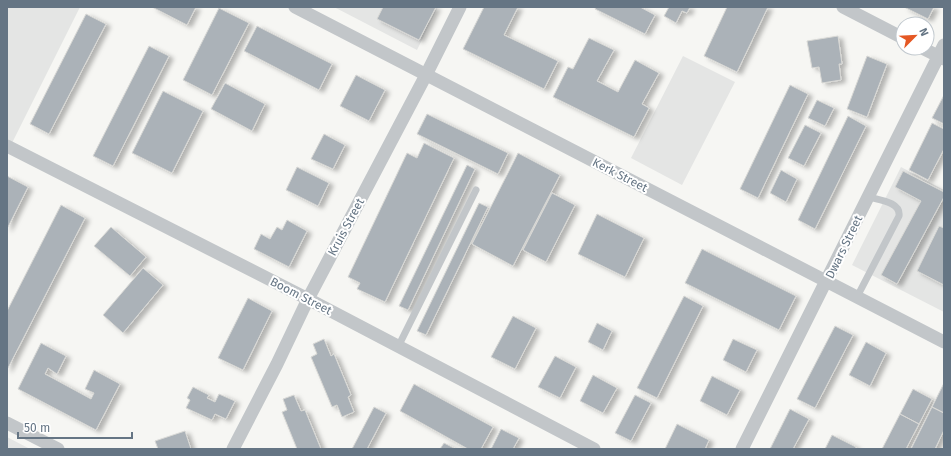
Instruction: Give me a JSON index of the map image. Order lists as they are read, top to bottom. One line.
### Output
{"streets":{"street":["Kerk Street","Kruis Street","Dwars Street","Boom Street"]},"crossings":[["Kerk Street","Kruis Street"],["Kerk Street","Dwars Street"],["Kruis Street","Boom Street"]],"scale_bar":"50 m","north":"top right"}
